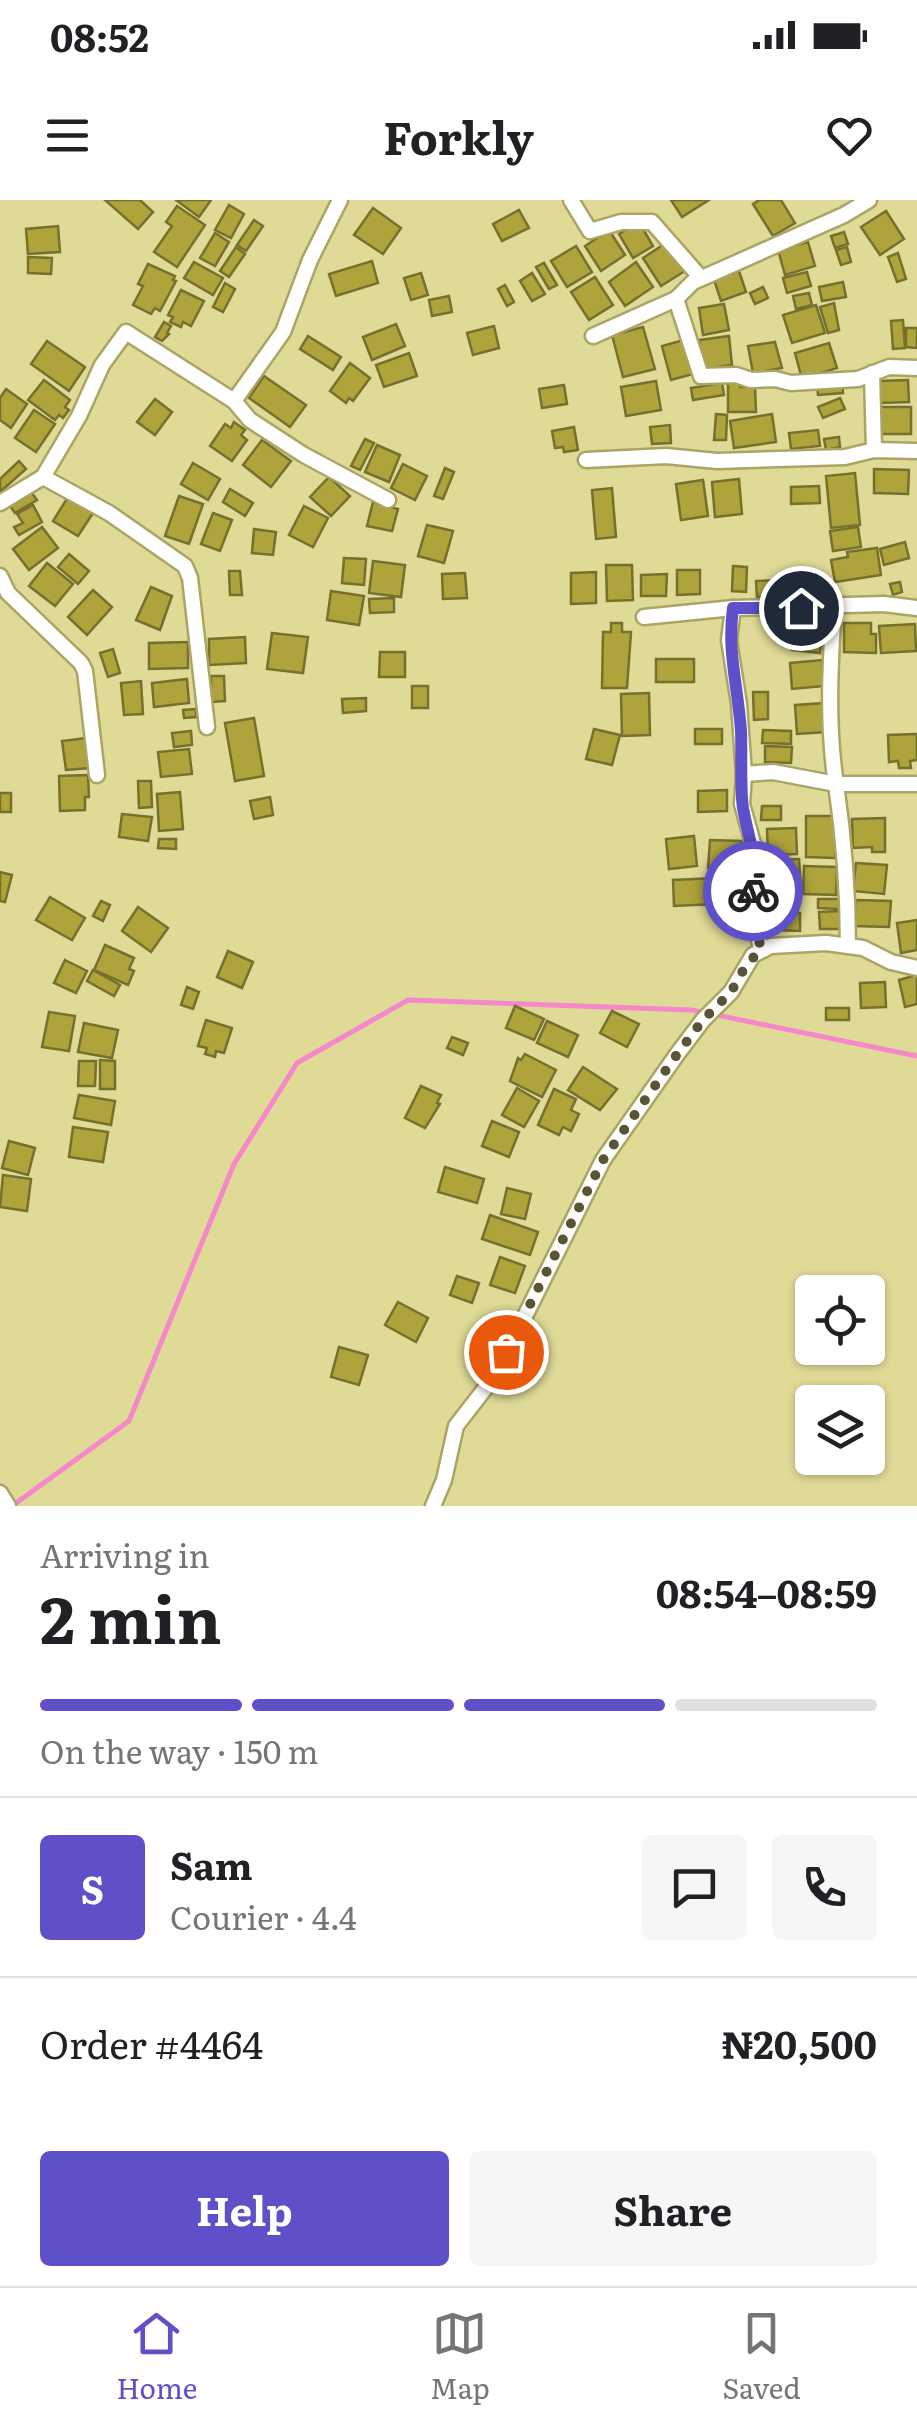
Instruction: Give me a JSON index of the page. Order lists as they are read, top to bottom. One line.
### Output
{"page":{"status":"08:52","header":"Forkly","heading":["2 min","Arriving in","08:54–08:59"],"panel":["Sam","Courier · 4.4","Order #4464","₦20,500"],"bar":"On the way · 150 m","round":"S","buttons":["Help","Share"],"tabs":["Home","Map","Saved"]}}
